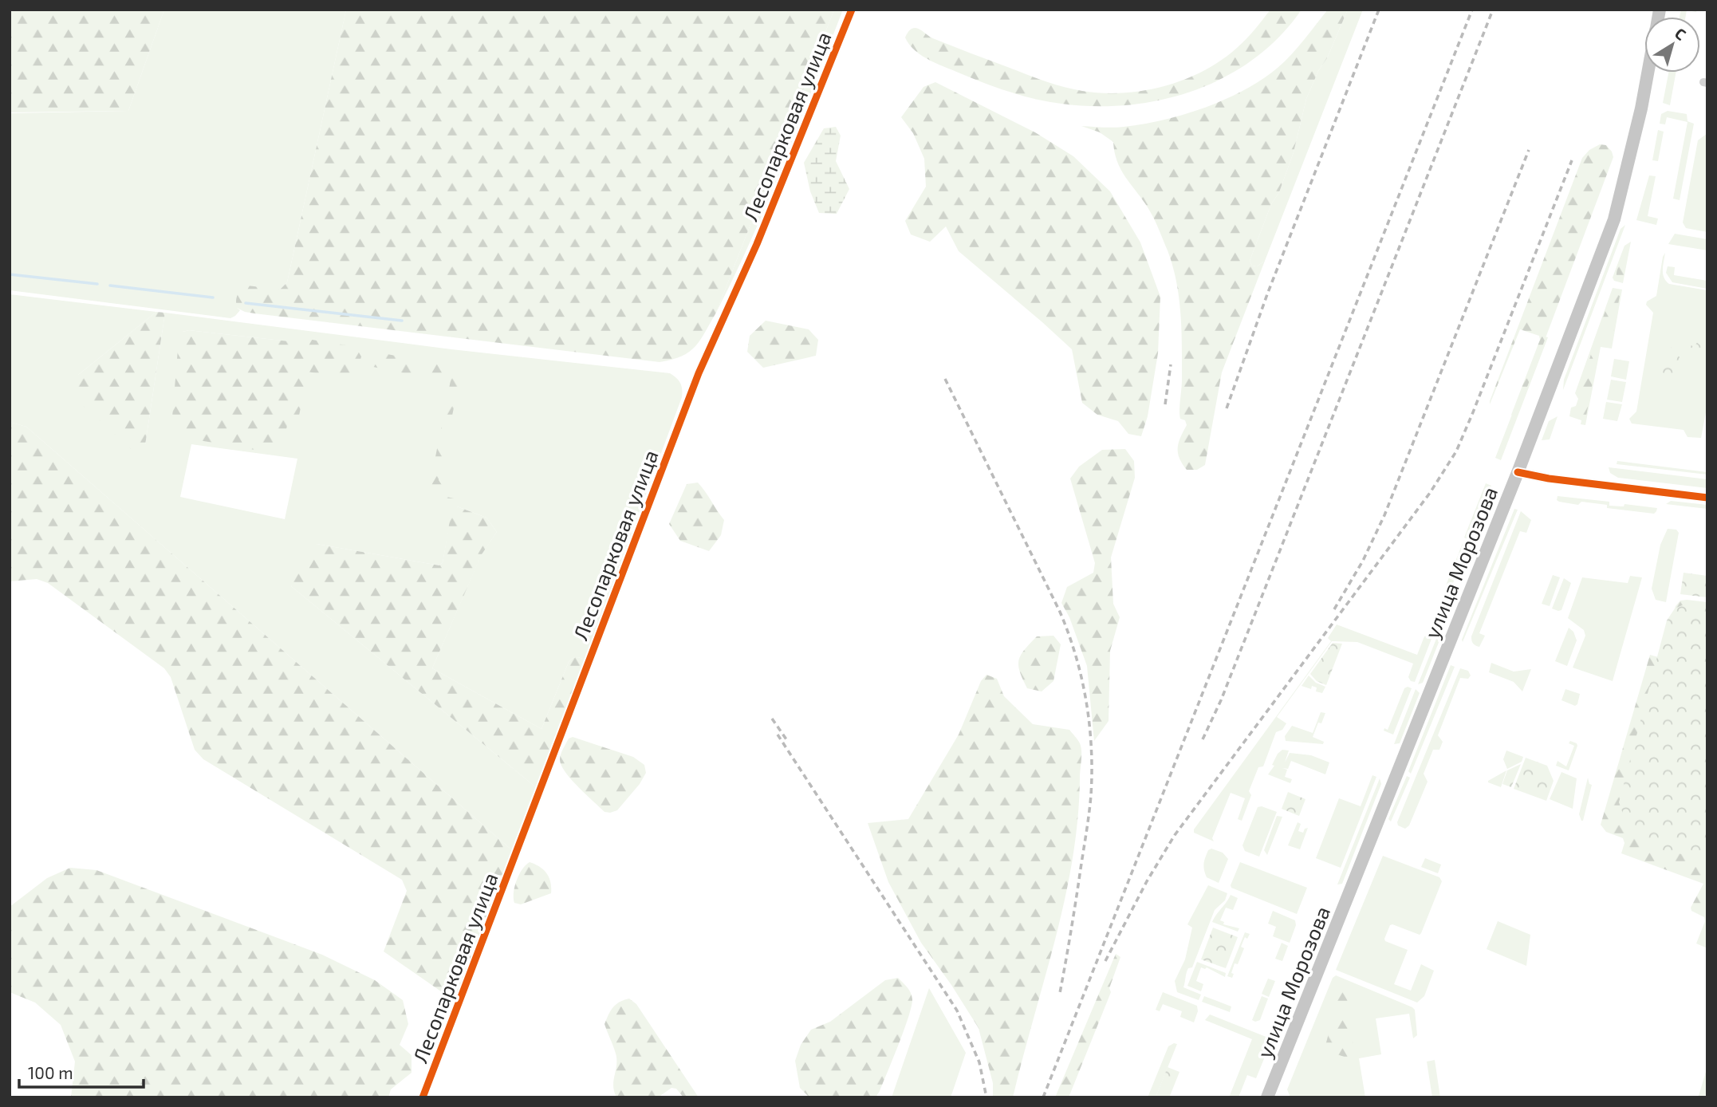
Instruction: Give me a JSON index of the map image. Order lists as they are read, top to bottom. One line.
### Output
{"streets":{"main road":["улица Морозова"],"street":["Лесопарковая улица"]},"scale_bar":"100 m","north":"top right"}
